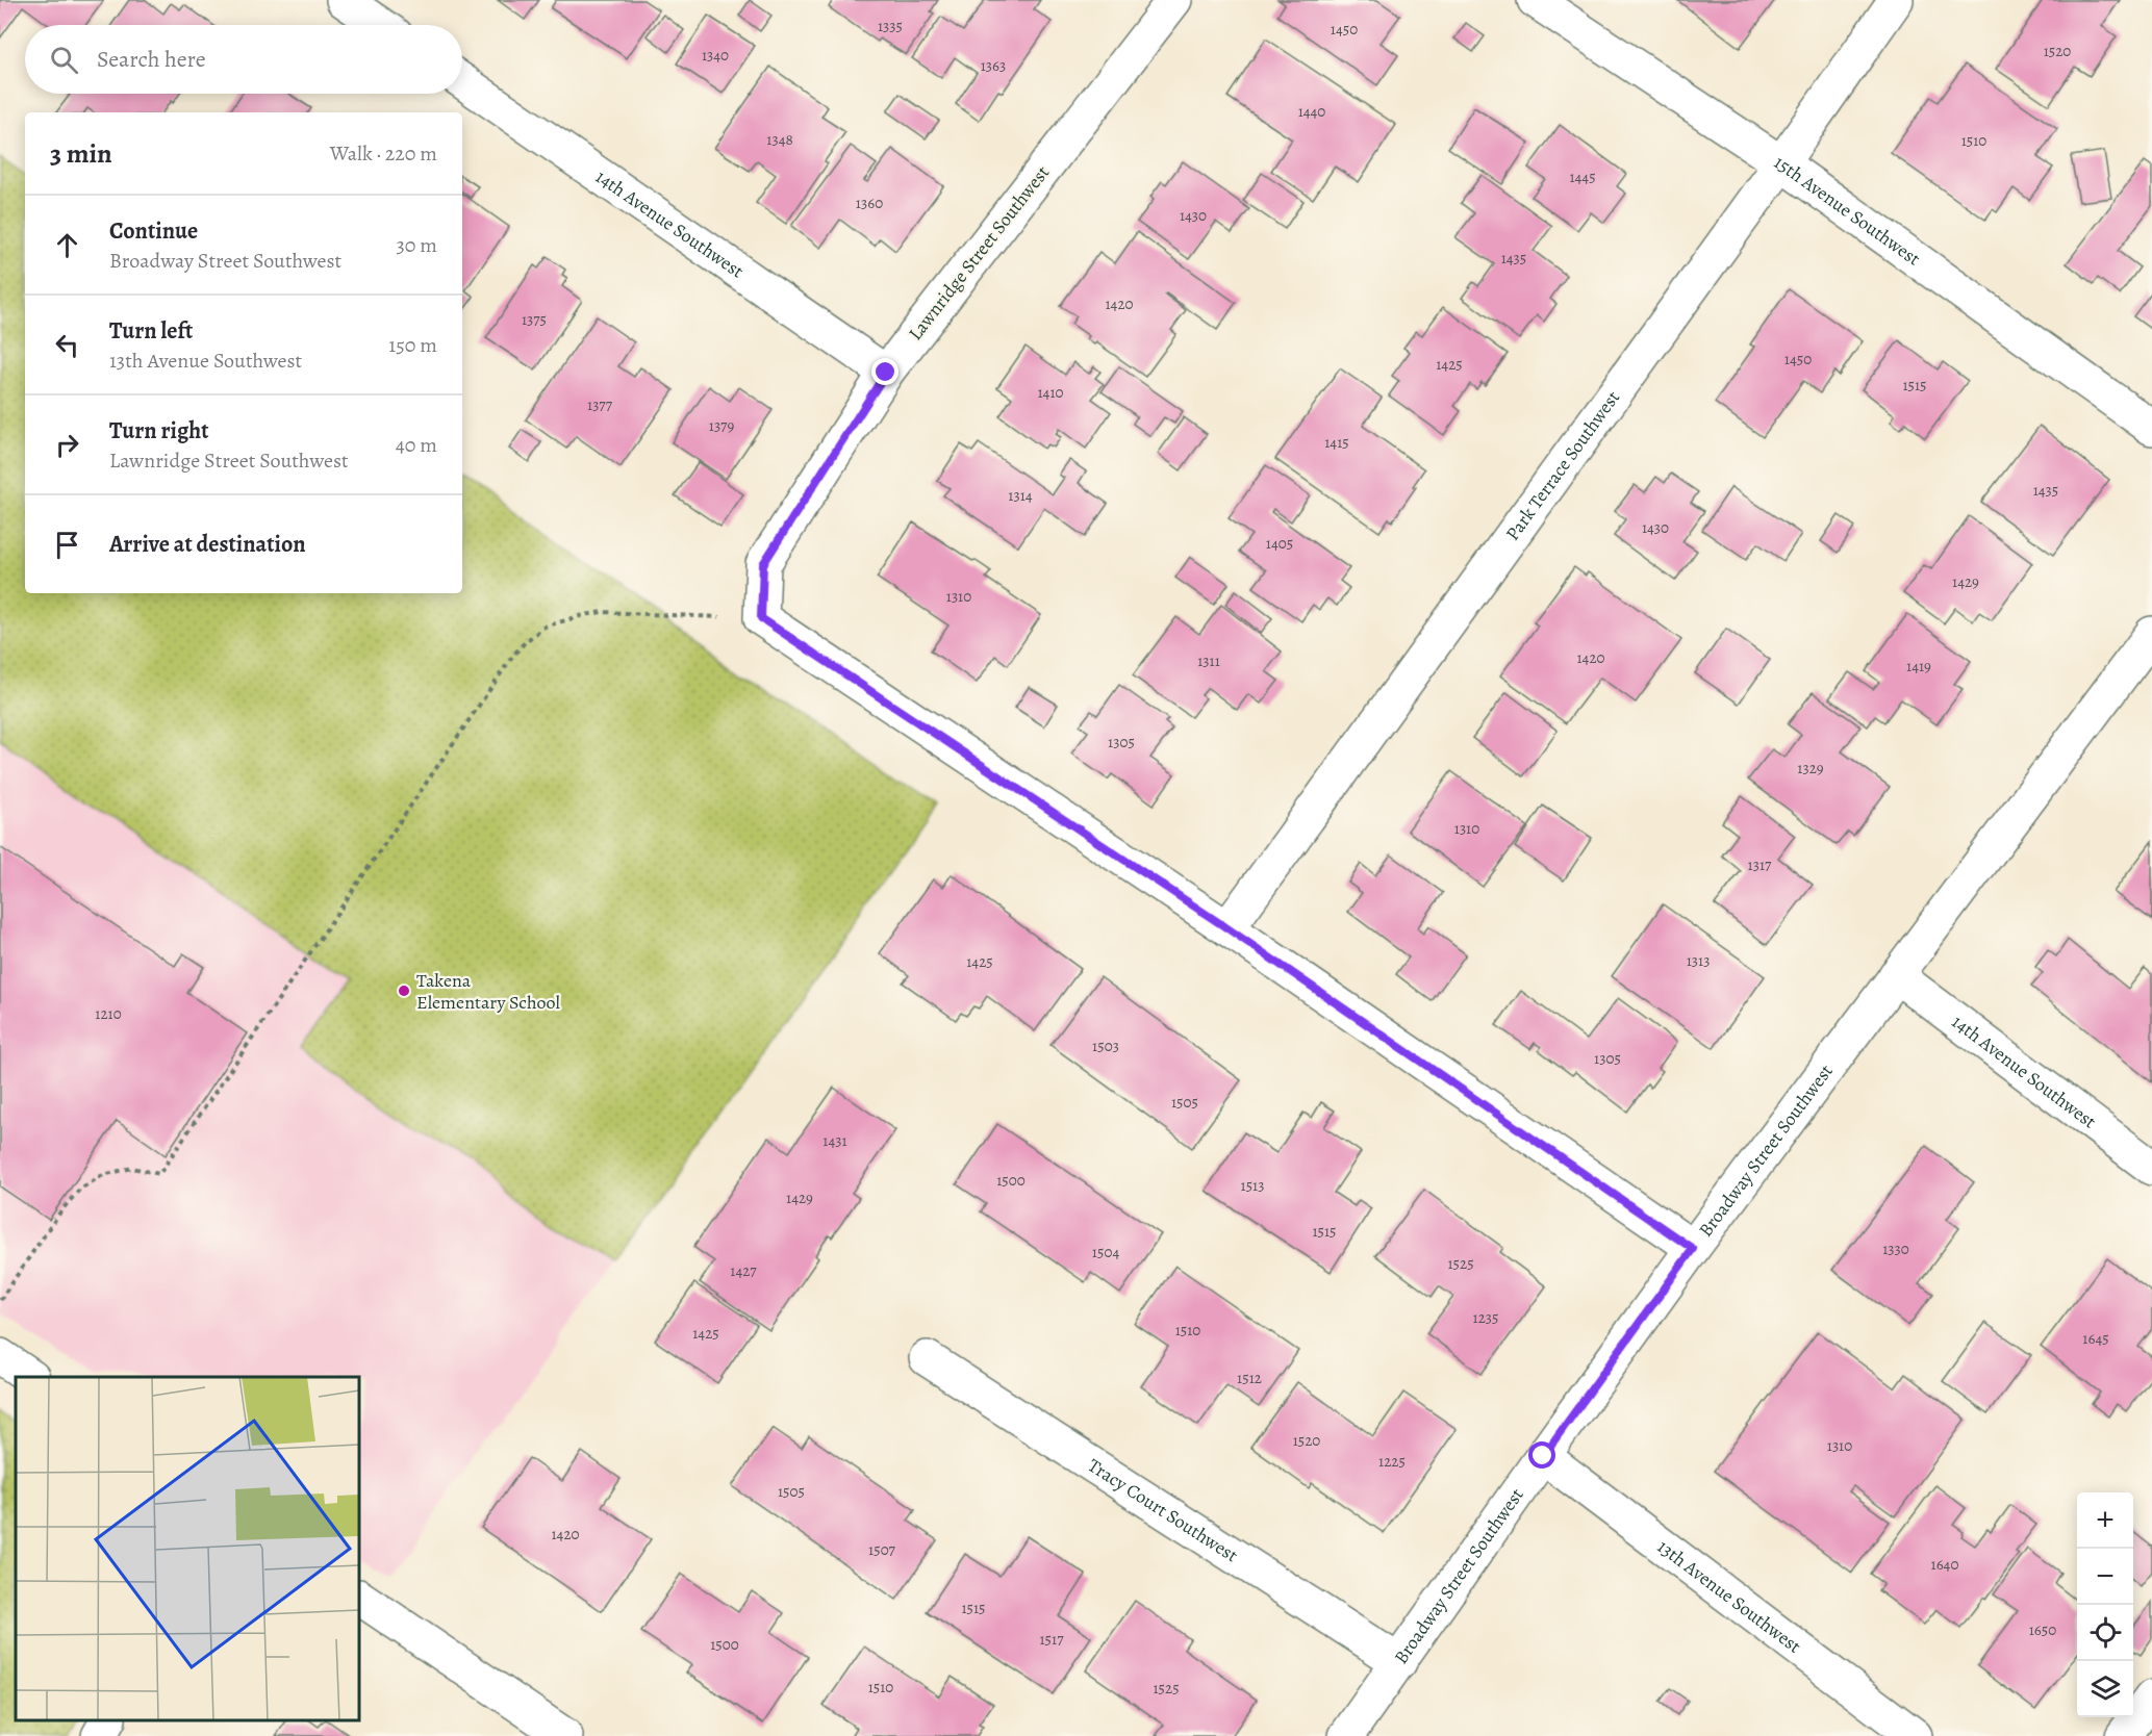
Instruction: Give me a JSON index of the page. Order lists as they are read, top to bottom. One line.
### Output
{"streets":{"street":["15th Avenue Southwest","14th Avenue Southwest","Lawnridge Street Southwest","Park Terrace Southwest","Broadway Street Southwest","Tracy Court Southwest","13th Avenue Southwest"]},"crossings":[["15th Avenue Southwest","Park Terrace Southwest"],["14th Avenue Southwest","Lawnridge Street Southwest"],["14th Avenue Southwest","Broadway Street Southwest"],["Broadway Street Southwest","Tracy Court Southwest"],["Broadway Street Southwest","13th Avenue Southwest"]],"places":["Takena Elementary School"],"house_numbers":["1335","1450","1520","1340","1363","1440","1348","1510","1445","1360","1430","1435","1420","1375","1450","1425","1515","1410","1377","1379","1415","1435","1314","1430","1405","1429","1310","1420","1311","1419","1305","1329","1310","1317","1313","1425","1210","1503","1305","1505","1431","1500","1513","1429","1515","1330","1504","1525","1427","1235","1510","1425","1645","1512","1520","1310","1225","1505","1420","1507","1640","1515","1650","1517","1500","1510","1525"],"page":{"search":"Search here","heading":["3 min","Walk · 220 m"],"list":[["Continue","Broadway Street Southwest","30 m"],["Turn left","13th Avenue Southwest","150 m"],["Turn right","Lawnridge Street Southwest","40 m"],"Arrive at destination"],"map_buttons":["+","−"]}}
